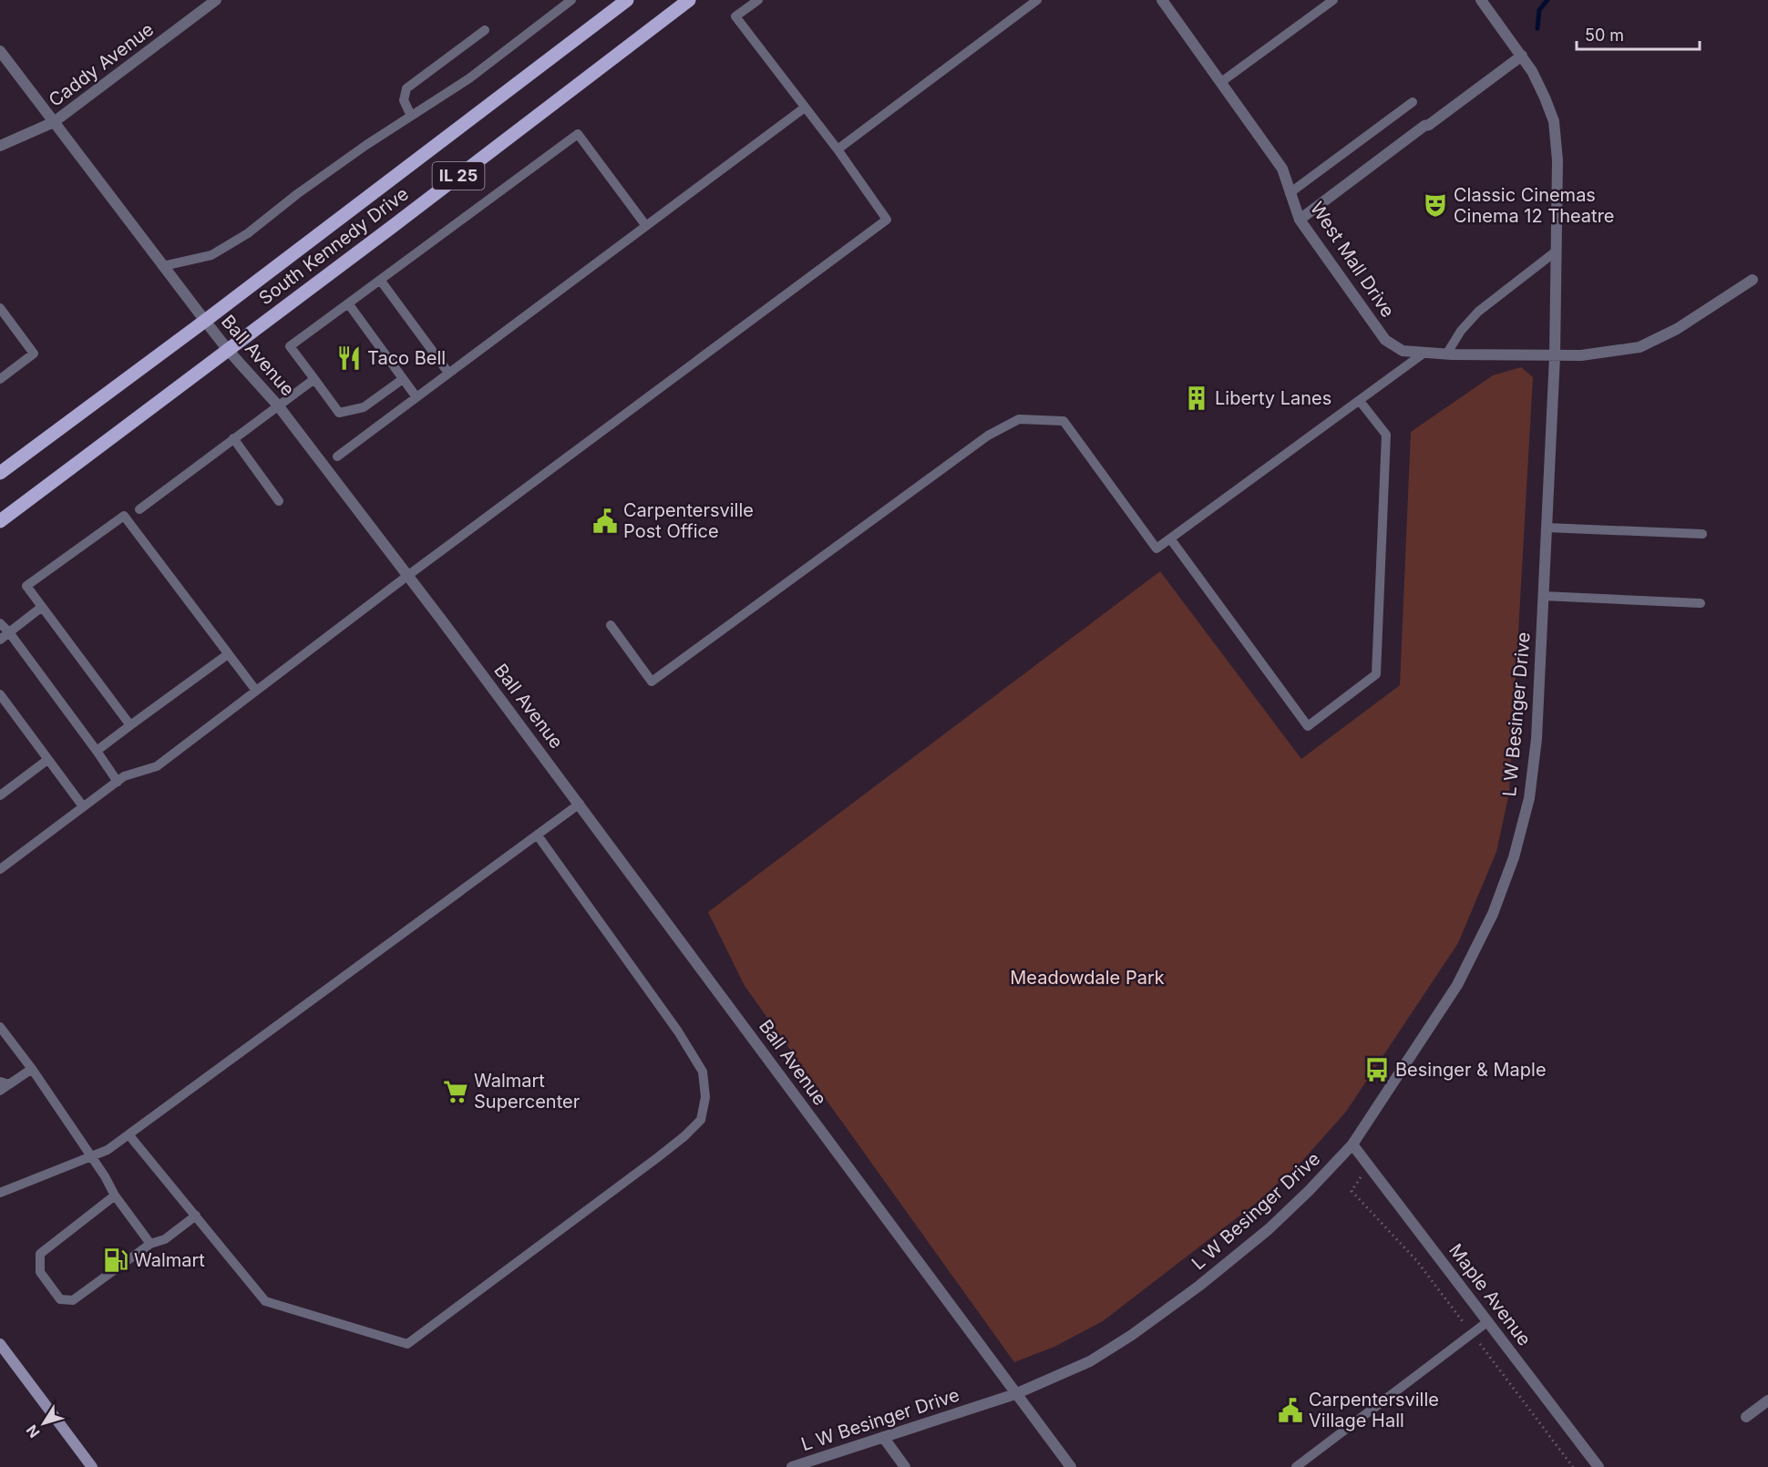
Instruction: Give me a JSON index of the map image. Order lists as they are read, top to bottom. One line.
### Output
{"streets":{"main road":["IL 25","South Kennedy Drive"],"street":["Caddy Avenue","West Mall Drive","Ball Avenue","L W Besinger Drive","Maple Avenue"]},"crossings":[["Caddy Avenue","Ball Avenue"],["South Kennedy Drive","Ball Avenue"],["West Mall Drive","L W Besinger Drive"],["Ball Avenue","L W Besinger Drive"],["L W Besinger Drive","Maple Avenue"]],"parks":["Meadowdale Park"],"places":{"theatre":["Classic Cinemas Cinema 12 Theatre"],"restaurant":["Taco Bell"],"building":["Liberty Lanes"],"public building":["Carpentersville Post Office","Carpentersville Village Hall"],"bus stop":["Besinger & Maple"],"supermarket":["Walmart Supercenter"],"fuel station":["Walmart"]},"scale_bar":"50 m","north":"bottom left"}
